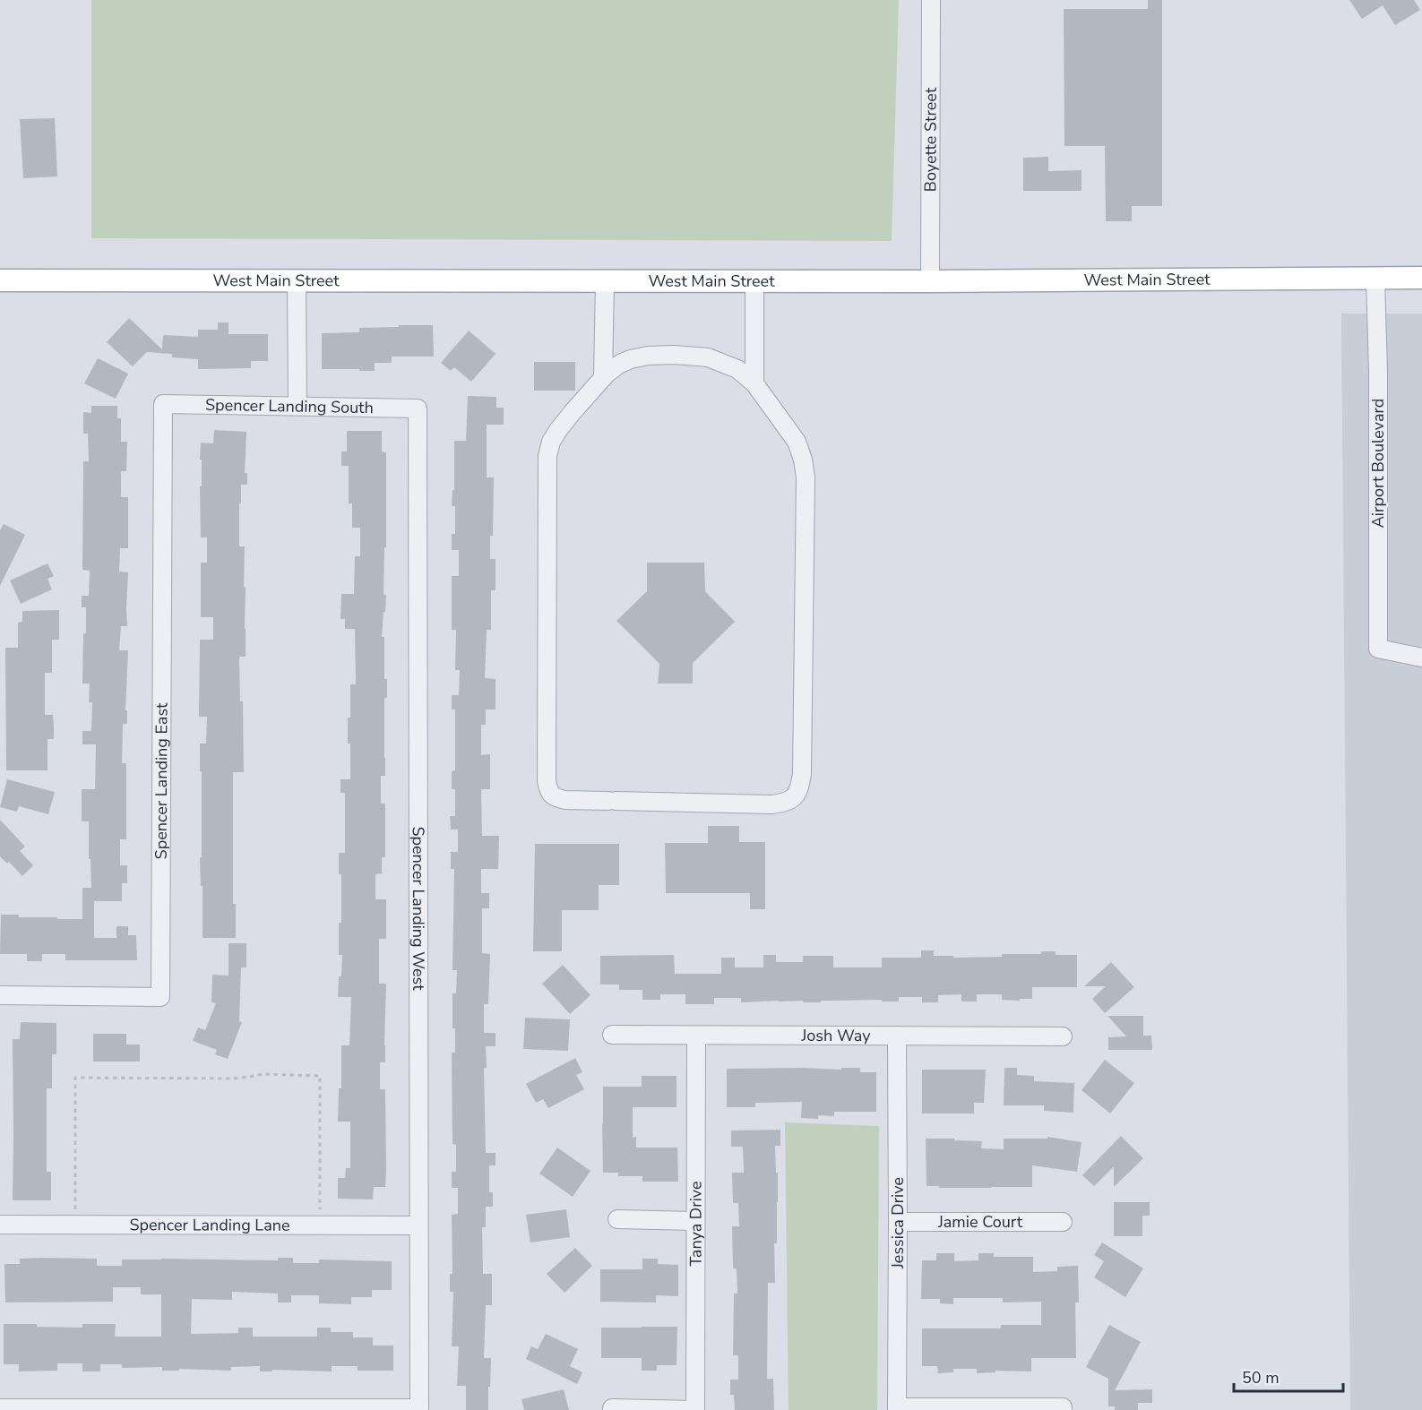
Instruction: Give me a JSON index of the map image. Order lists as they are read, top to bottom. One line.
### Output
{"streets":{"main road":["West Main Street"],"street":["Boyette Street","Spencer Landing South","Airport Boulevard","Spencer Landing East","Spencer Landing West","Josh Way","Jamie Court","Tanya Drive","Jessica Drive","Spencer Landing Lane"]},"crossings":[["Boyette Street","West Main Street"],["West Main Street","Airport Boulevard"],["Spencer Landing South","Spencer Landing East"],["Spencer Landing South","Spencer Landing West"],["Spencer Landing West","Spencer Landing Lane"],["Josh Way","Tanya Drive"],["Josh Way","Jessica Drive"],["Jamie Court","Jessica Drive"]],"scale_bar":"50 m"}
